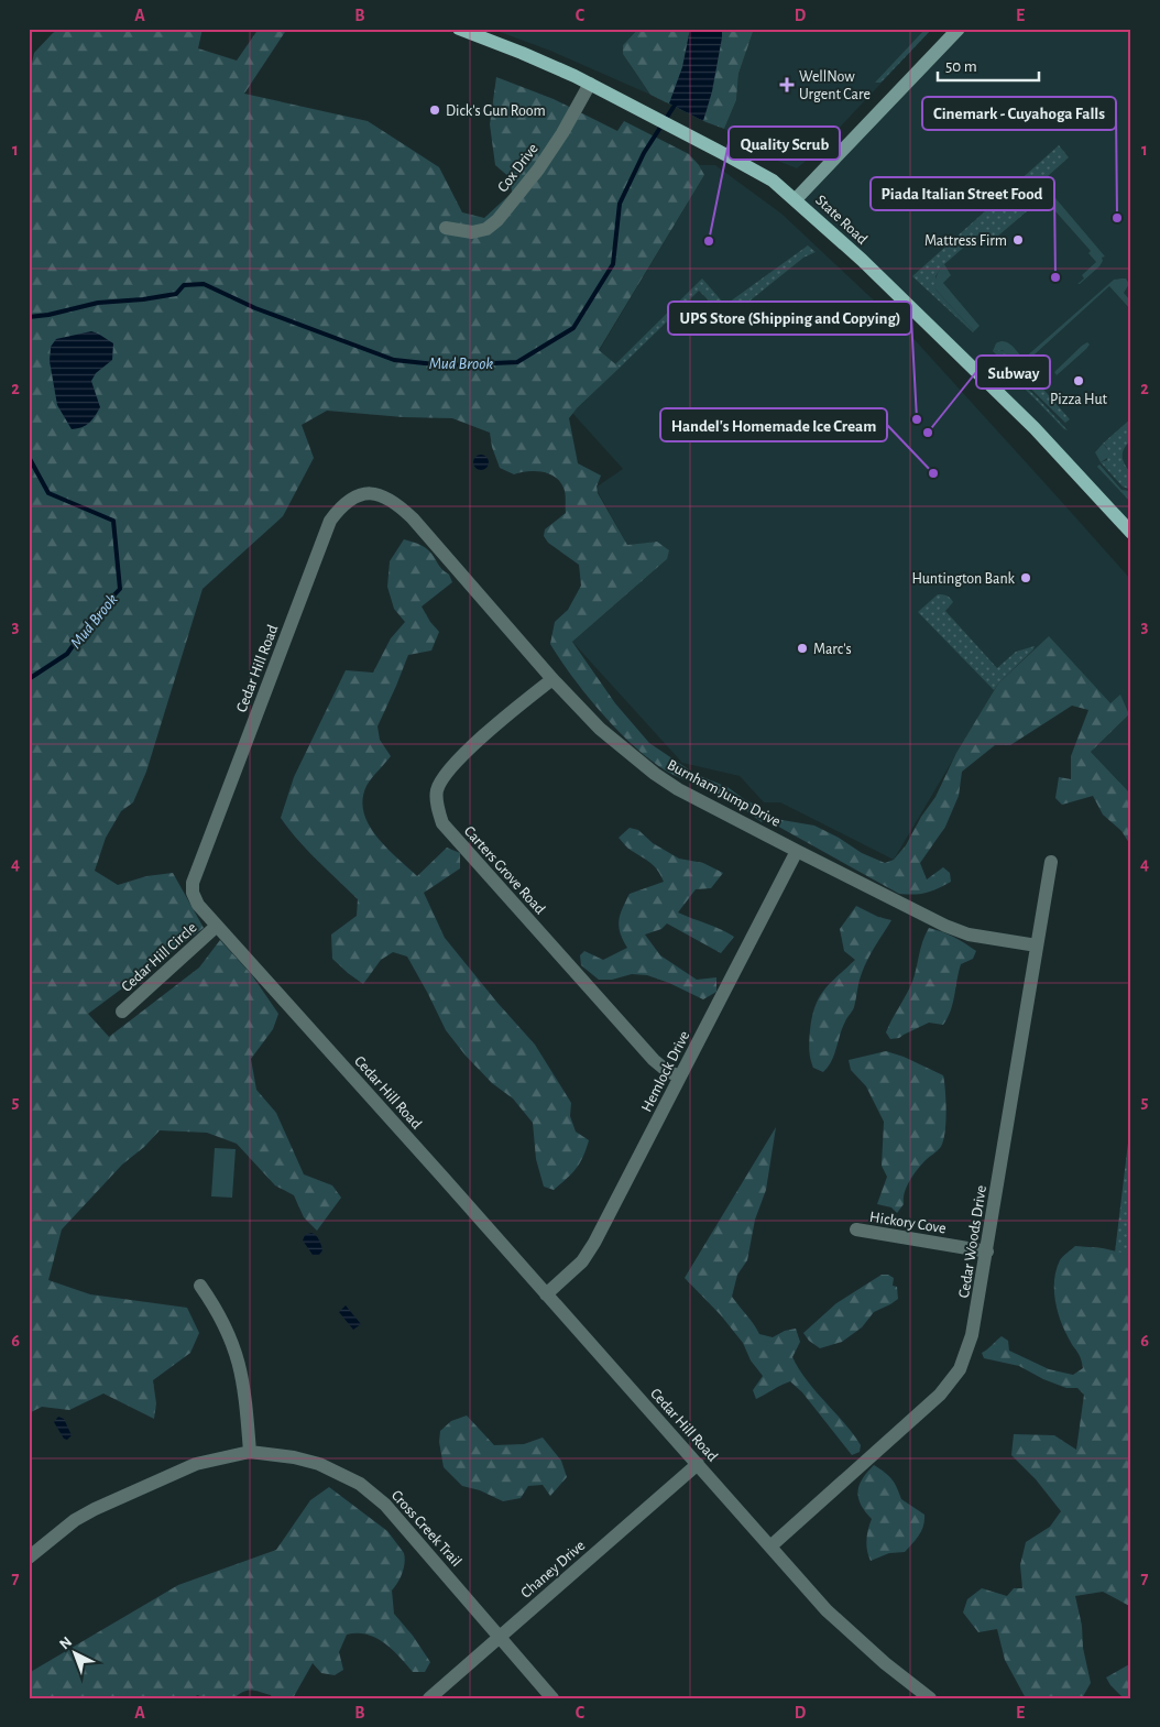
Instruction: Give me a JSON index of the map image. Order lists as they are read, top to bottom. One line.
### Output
{"streets":{"main road":["State Road"],"street":["Cox Drive","Cedar Hill Road","Burnham Jump Drive","Carters Grove Road","Cedar Hill Circle","Hemlock Drive","Hickory Cove","Cedar Woods Drive","Cross Creek Trail","Chaney Drive"]},"crossings":[["Cox Drive","State Road"],["Cedar Hill Road","Burnham Jump Drive"],["Cedar Hill Road","Cedar Hill Circle"],["Cedar Hill Road","Hemlock Drive"],["Cedar Hill Road","Cedar Woods Drive"],["Cedar Hill Road","Chaney Drive"],["Burnham Jump Drive","Carters Grove Road"],["Burnham Jump Drive","Hemlock Drive"],["Burnham Jump Drive","Cedar Woods Drive"],["Carters Grove Road","Hemlock Drive"],["Hickory Cove","Cedar Woods Drive"],["Cross Creek Trail","Chaney Drive"]],"water":["Mud Brook"],"places":{"health":["WellNow Urgent Care"],"other":["Dick's Gun Room","Cinemark - Cuyahoga Falls","Mattress Firm","Quality Scrub","Piada Italian Street Food","Pizza Hut","UPS Store (Shipping and Copying)","Subway","Handel's Homemade Ice Cream","Huntington Bank","Marc's"]},"scale_bar":"50 m","north":"top left","grid":{"columns":["A","B","C","D","E"],"rows":["1","2","3","4","5","6","7"]}}
